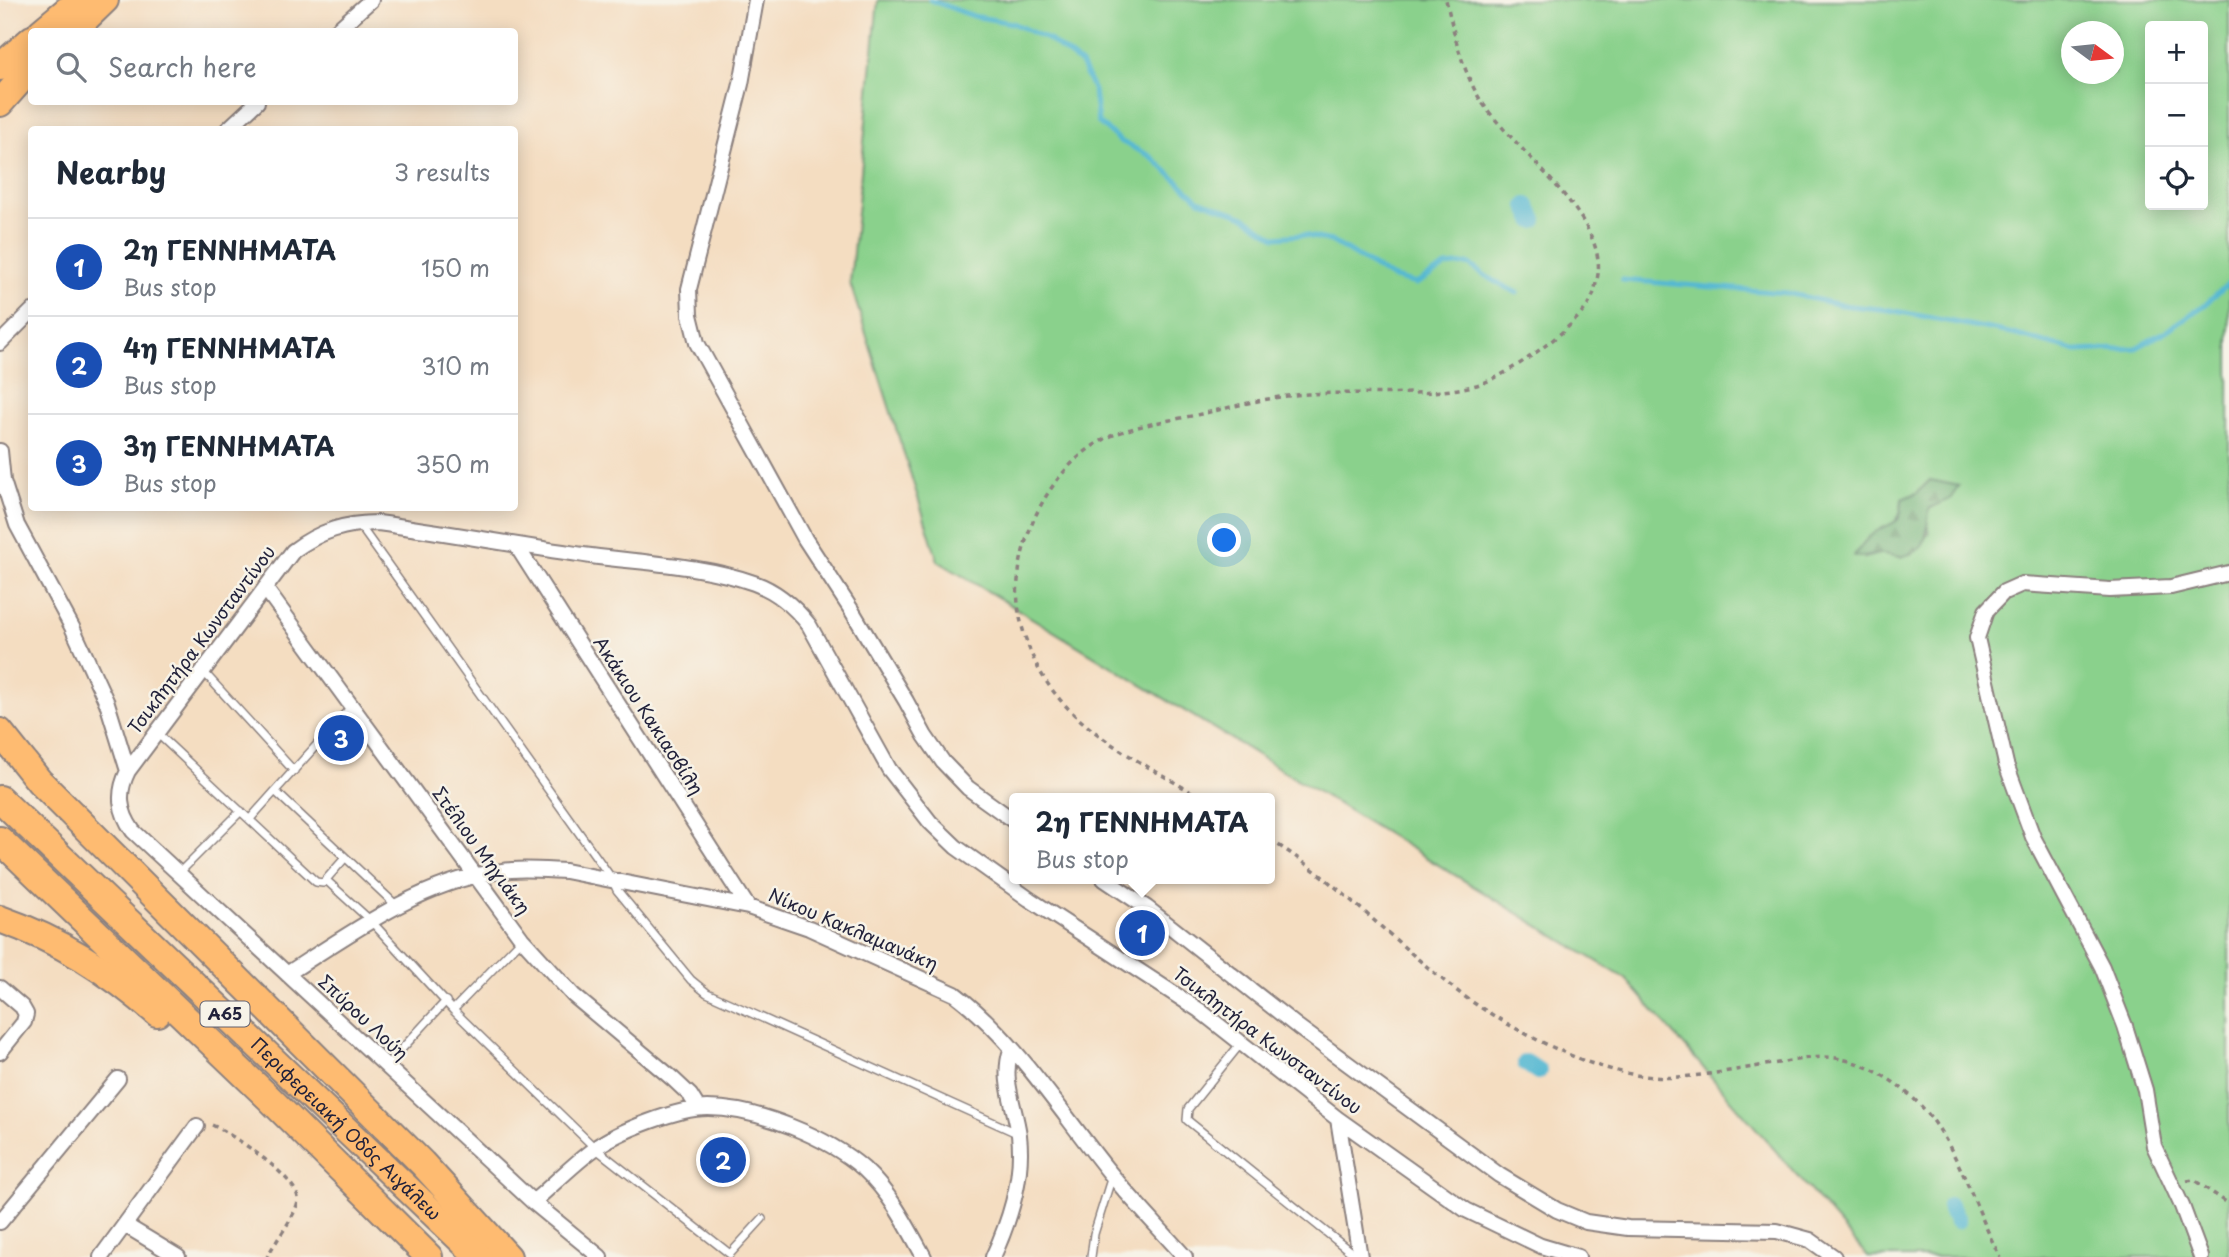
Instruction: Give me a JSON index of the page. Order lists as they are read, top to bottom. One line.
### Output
{"streets":{"highway":["Α65","Περιφερειακή Οδός Αιγάλεω"],"street":["Τσικλητήρα Κωνσταντίνου","Ακάκιου Κακιασβίλη","Στέλιου Μηγιάκη","Νίκου Κακλαμανάκη","Σπύρου Λούη"]},"crossings":[["Τσικλητήρα Κωνσταντίνου","Ακάκιου Κακιασβίλη"],["Τσικλητήρα Κωνσταντίνου","Στέλιου Μηγιάκη"],["Τσικλητήρα Κωνσταντίνου","Σπύρου Λούη"],["Ακάκιου Κακιασβίλη","Νίκου Κακλαμανάκη"],["Στέλιου Μηγιάκη","Νίκου Κακλαμανάκη"],["Νίκου Κακλαμανάκη","Σπύρου Λούη"]],"north":"right","page":{"map_buttons":["+","−"],"search":"Search here","heading":["Nearby","3 results"],"list":[{"mark":"1","name":"2η ΓΕΝΝΗΜΑΤΑ","note":"Bus stop","value":"150 m"},{"mark":"2","name":"4η ΓΕΝΝΗΜΑΤΑ","note":"Bus stop","value":"310 m"},{"mark":"3","name":"3η ΓΕΝΝΗΜΑΤΑ","note":"Bus stop","value":"350 m"}],"pins":["3","1","2"],"popup":["2η ΓΕΝΝΗΜΑΤΑ","Bus stop"]}}
